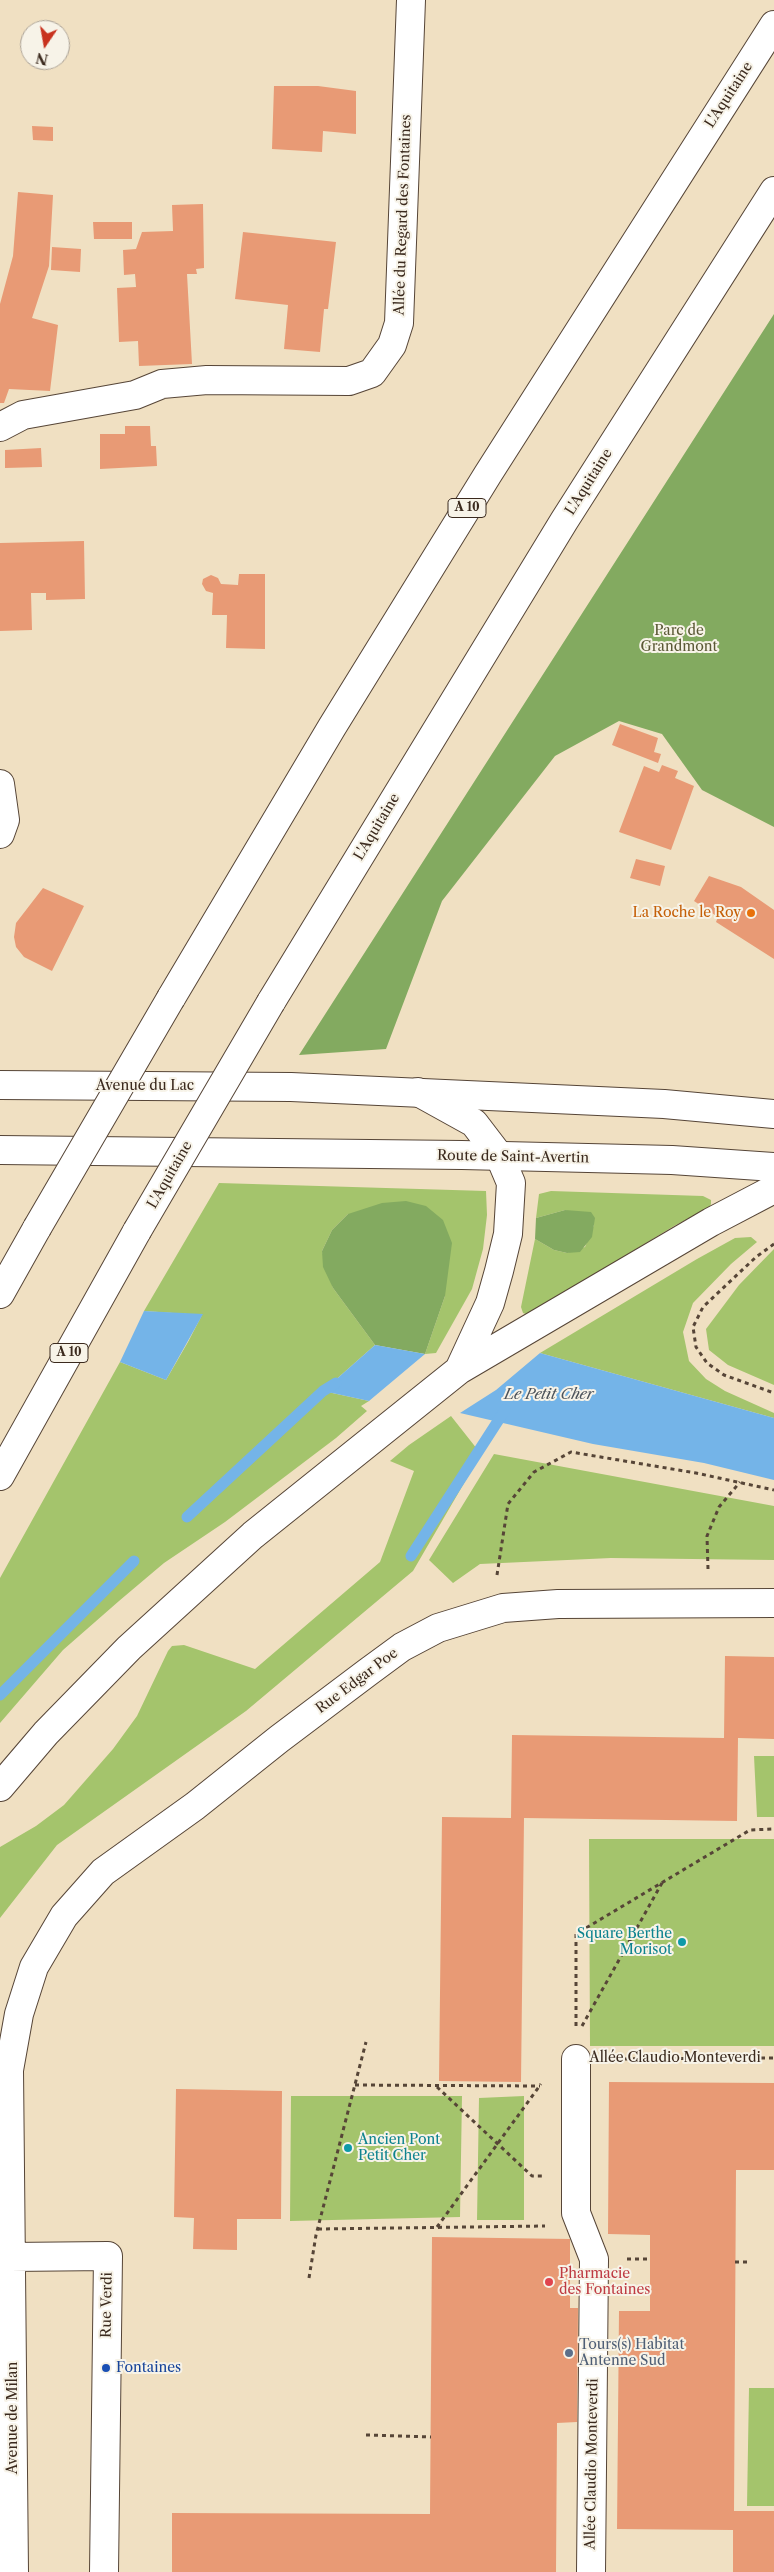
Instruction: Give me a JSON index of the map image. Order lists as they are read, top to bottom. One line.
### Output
{"streets":{"main road":["L'Aquitaine","Allée du Regard des Fontaines","A 10","Avenue du Lac","Route de Saint-Avertin","Rue Edgar Poe","Allée Claudio Monteverdi","Rue Verdi","Avenue de Milan"]},"crossings":[["Rue Edgar Poe","Avenue de Milan"],["Rue Verdi","Avenue de Milan"]],"water":["Le Petit Cher"],"parks":["Parc de Grandmont"],"places":["La Roche le Roy","Square Berthe Morisot","Ancien Pont Petit Cher","Pharmacie des Fontaines","Tours(s) Habitat Antenne Sud","Fontaines"],"north":"bottom"}
